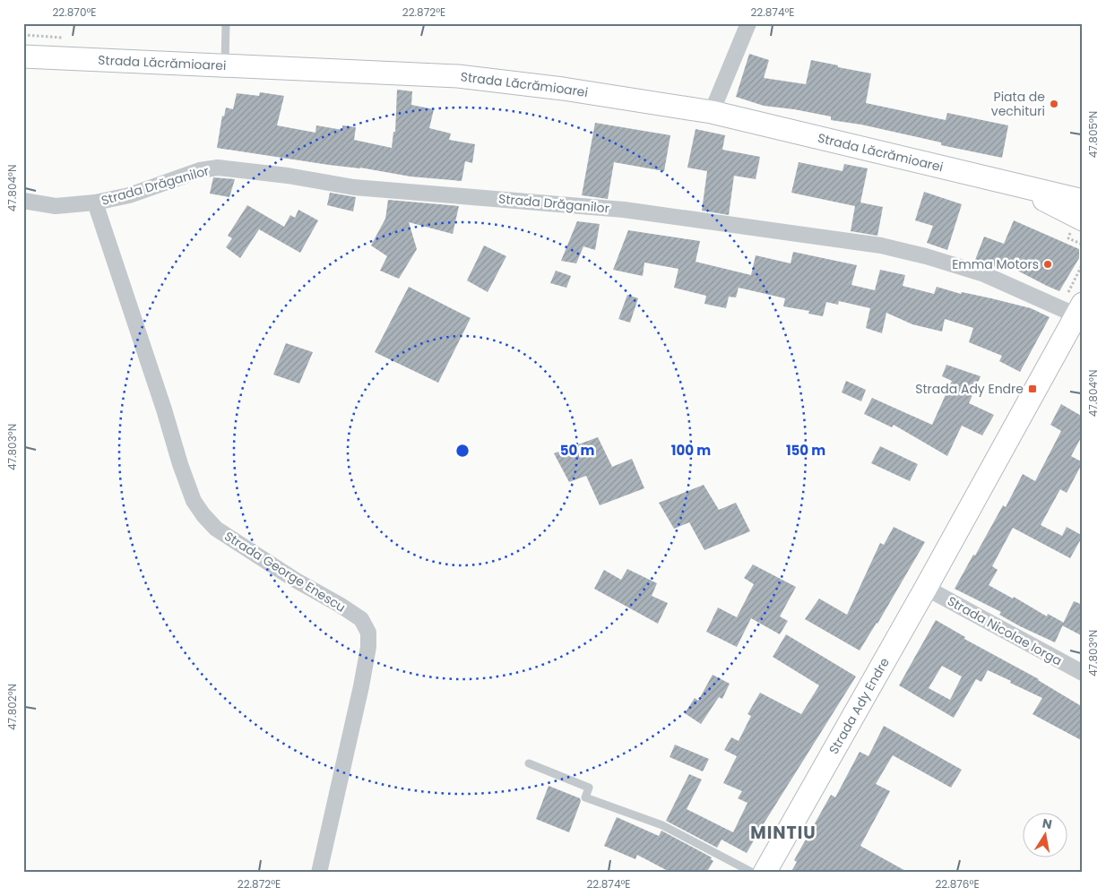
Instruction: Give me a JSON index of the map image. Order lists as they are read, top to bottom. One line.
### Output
{"streets":{"main road":["Strada Lăcrămioarei","Strada Ady Endre"],"street":["Strada Drăganilor","Strada George Enescu","Strada Nicolae Iorga"]},"crossings":[["Strada Drăganilor","Strada George Enescu"],["Strada Drăganilor","Strada Ady Endre"],["Strada Nicolae Iorga","Strada Ady Endre"]],"districts":["MINTIU"],"places":{"other":["Piata de vechituri","Emma Motors"],"transit":["Strada Ady Endre"]},"north":"top","coordinates":["22.870°E","22.872°E","22.874°E","47.805°N","47.804°N","47.803°N","47.802°N","22.876°E"],"rings":["50 m","100 m","150 m"]}
